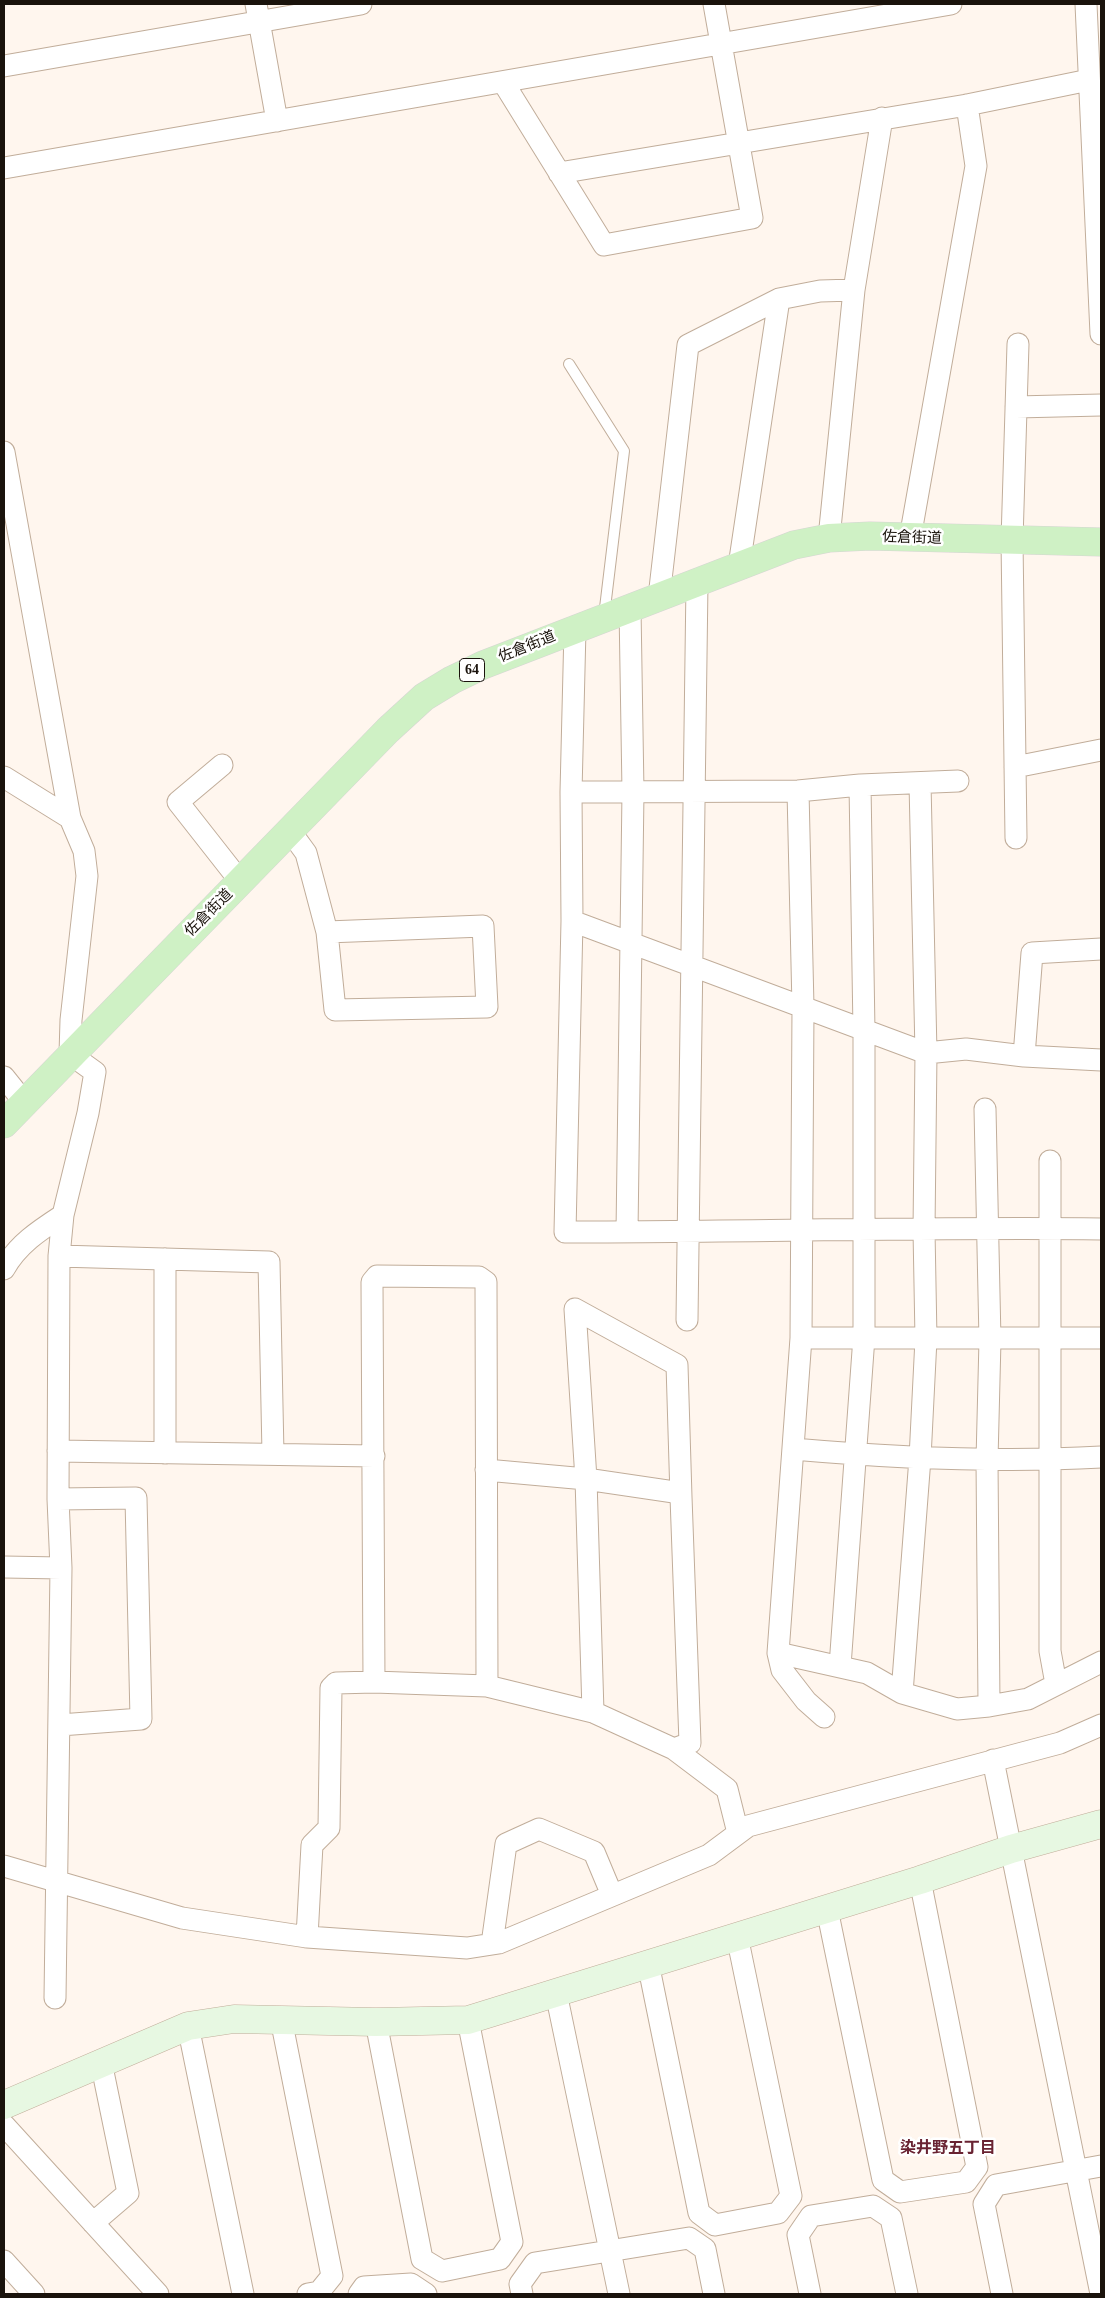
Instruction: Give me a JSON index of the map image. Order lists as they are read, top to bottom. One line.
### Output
{"streets":{"main road":["佐倉街道","64"]},"districts":["染井野五丁目"]}
